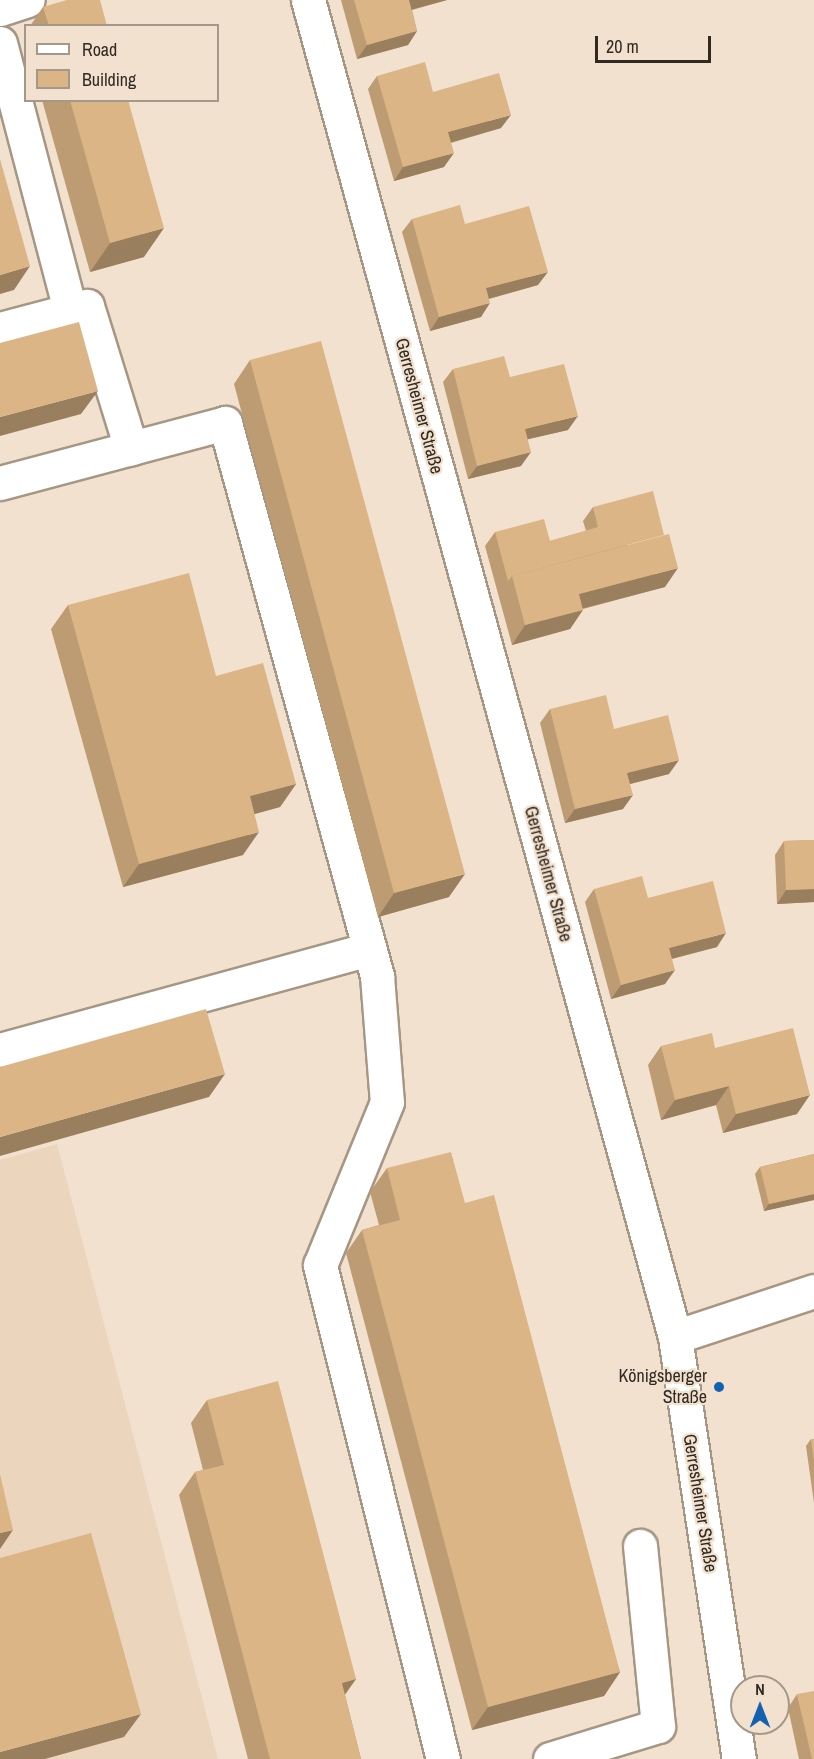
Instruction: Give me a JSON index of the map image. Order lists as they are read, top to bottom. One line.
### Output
{"streets":{"street":["Gerresheimer Straße"]},"places":["Königsberger Straße"],"legend":["Road","Building"],"scale_bar":"20 m","north":"top"}
